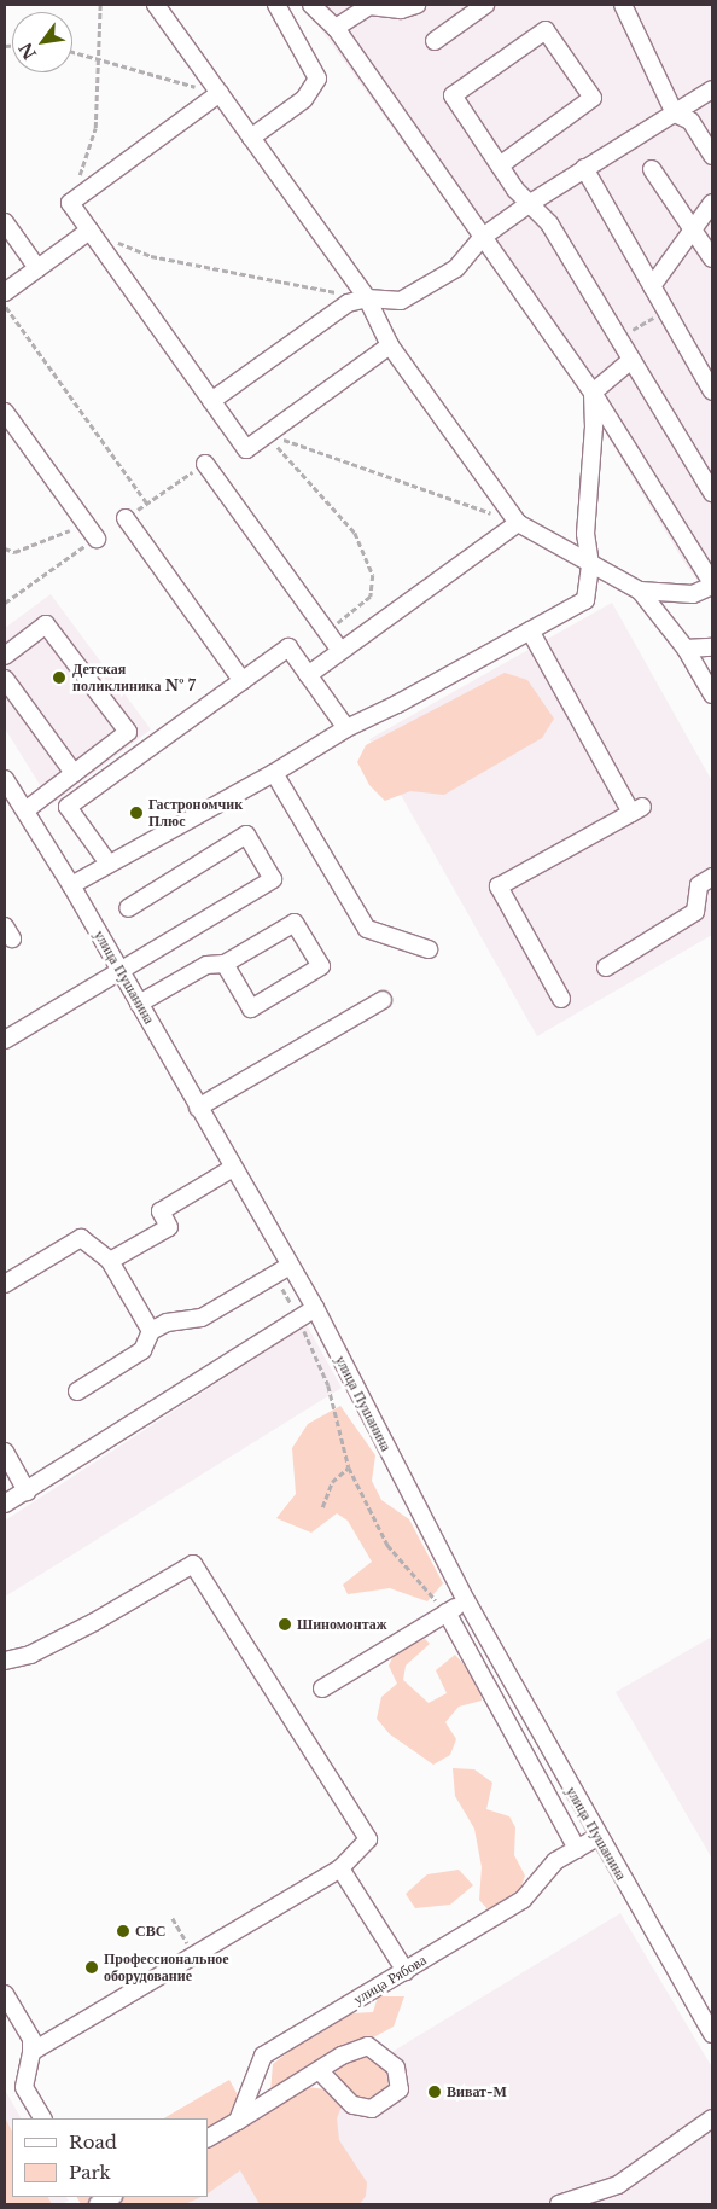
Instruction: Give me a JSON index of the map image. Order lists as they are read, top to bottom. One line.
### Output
{"streets":{"street":["улица Пушанина","улица Рябова"]},"crossings":[["улица Пушанина","улица Рябова"]],"places":["Детская поликлиника № 7","Гастрономчик Плюс","Шиномонтаж","СВС","Профессиональное оборудование","Виват-М"],"legend":["Road","Park"],"north":"bottom left"}
